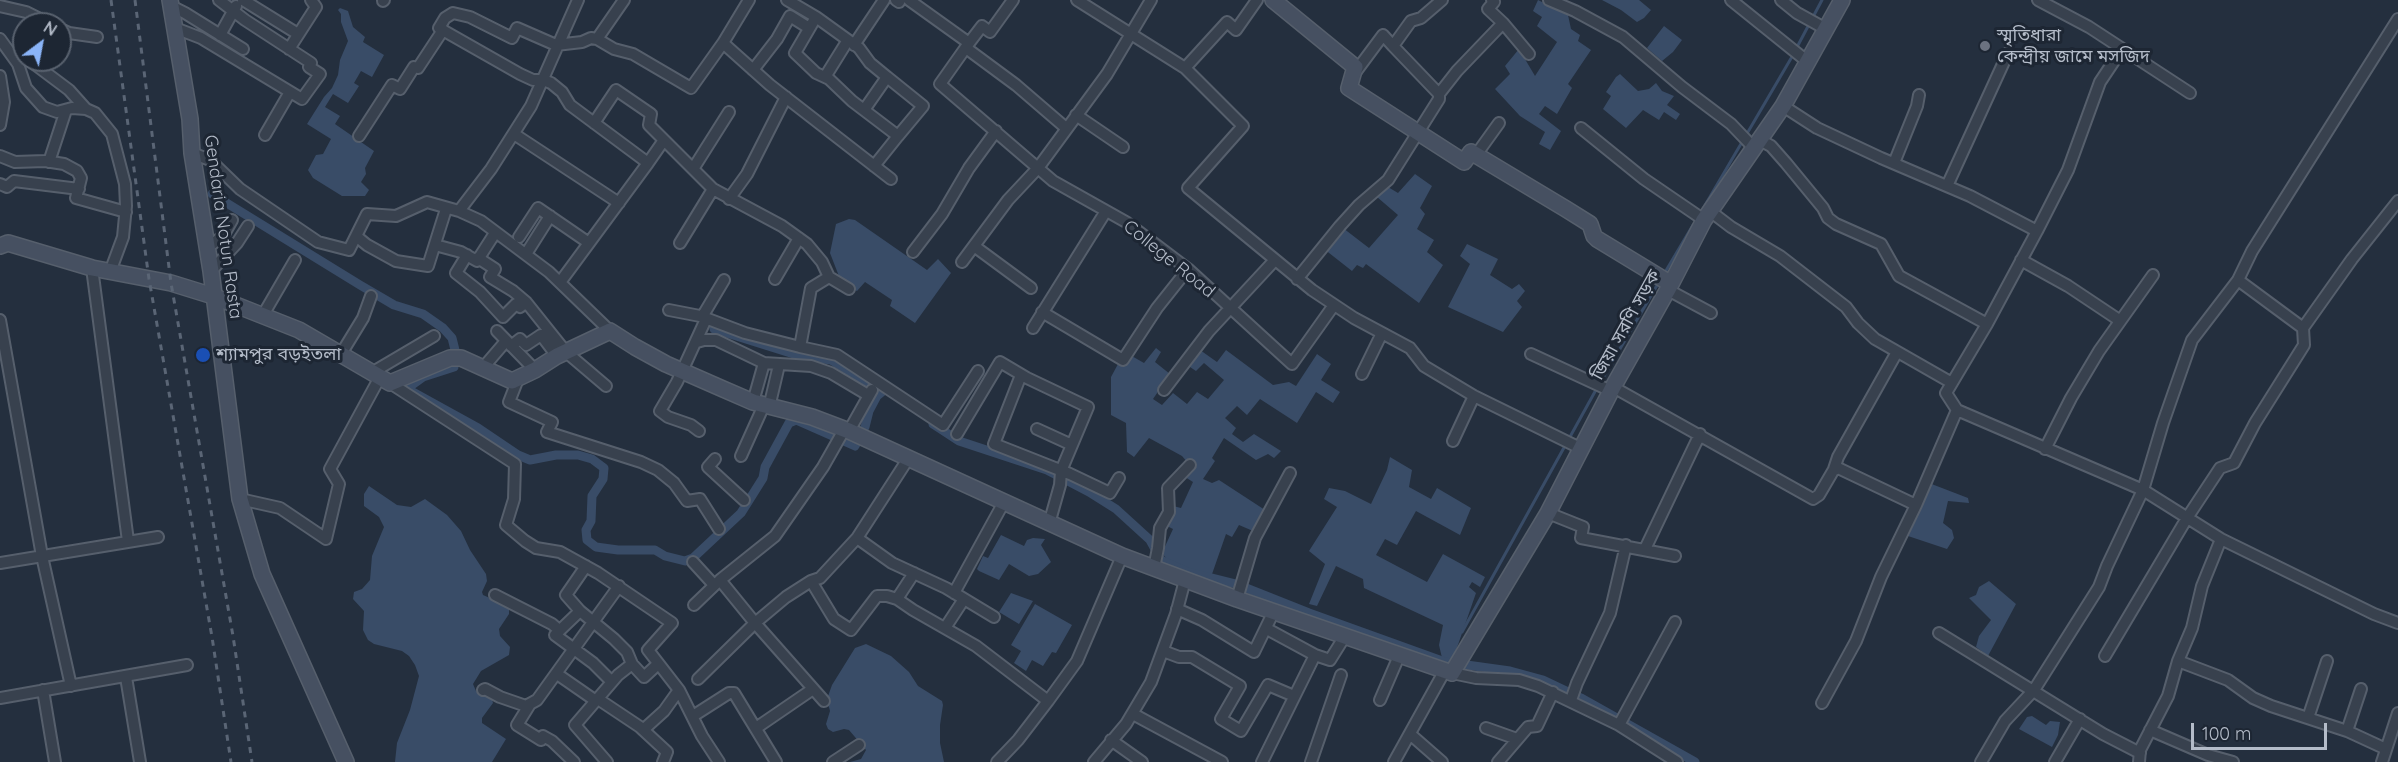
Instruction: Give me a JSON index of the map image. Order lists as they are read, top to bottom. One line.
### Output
{"streets":{"main road":["Gendaria Notun Rasta","জিয়া সরণি সড়ক"],"street":["College Road"]},"places":["স্মৃতিধারা কেন্দ্রীয় জামে মসজিদ","শ্যামপুর বড়ইতলা"],"scale_bar":"100 m","north":"top right"}
